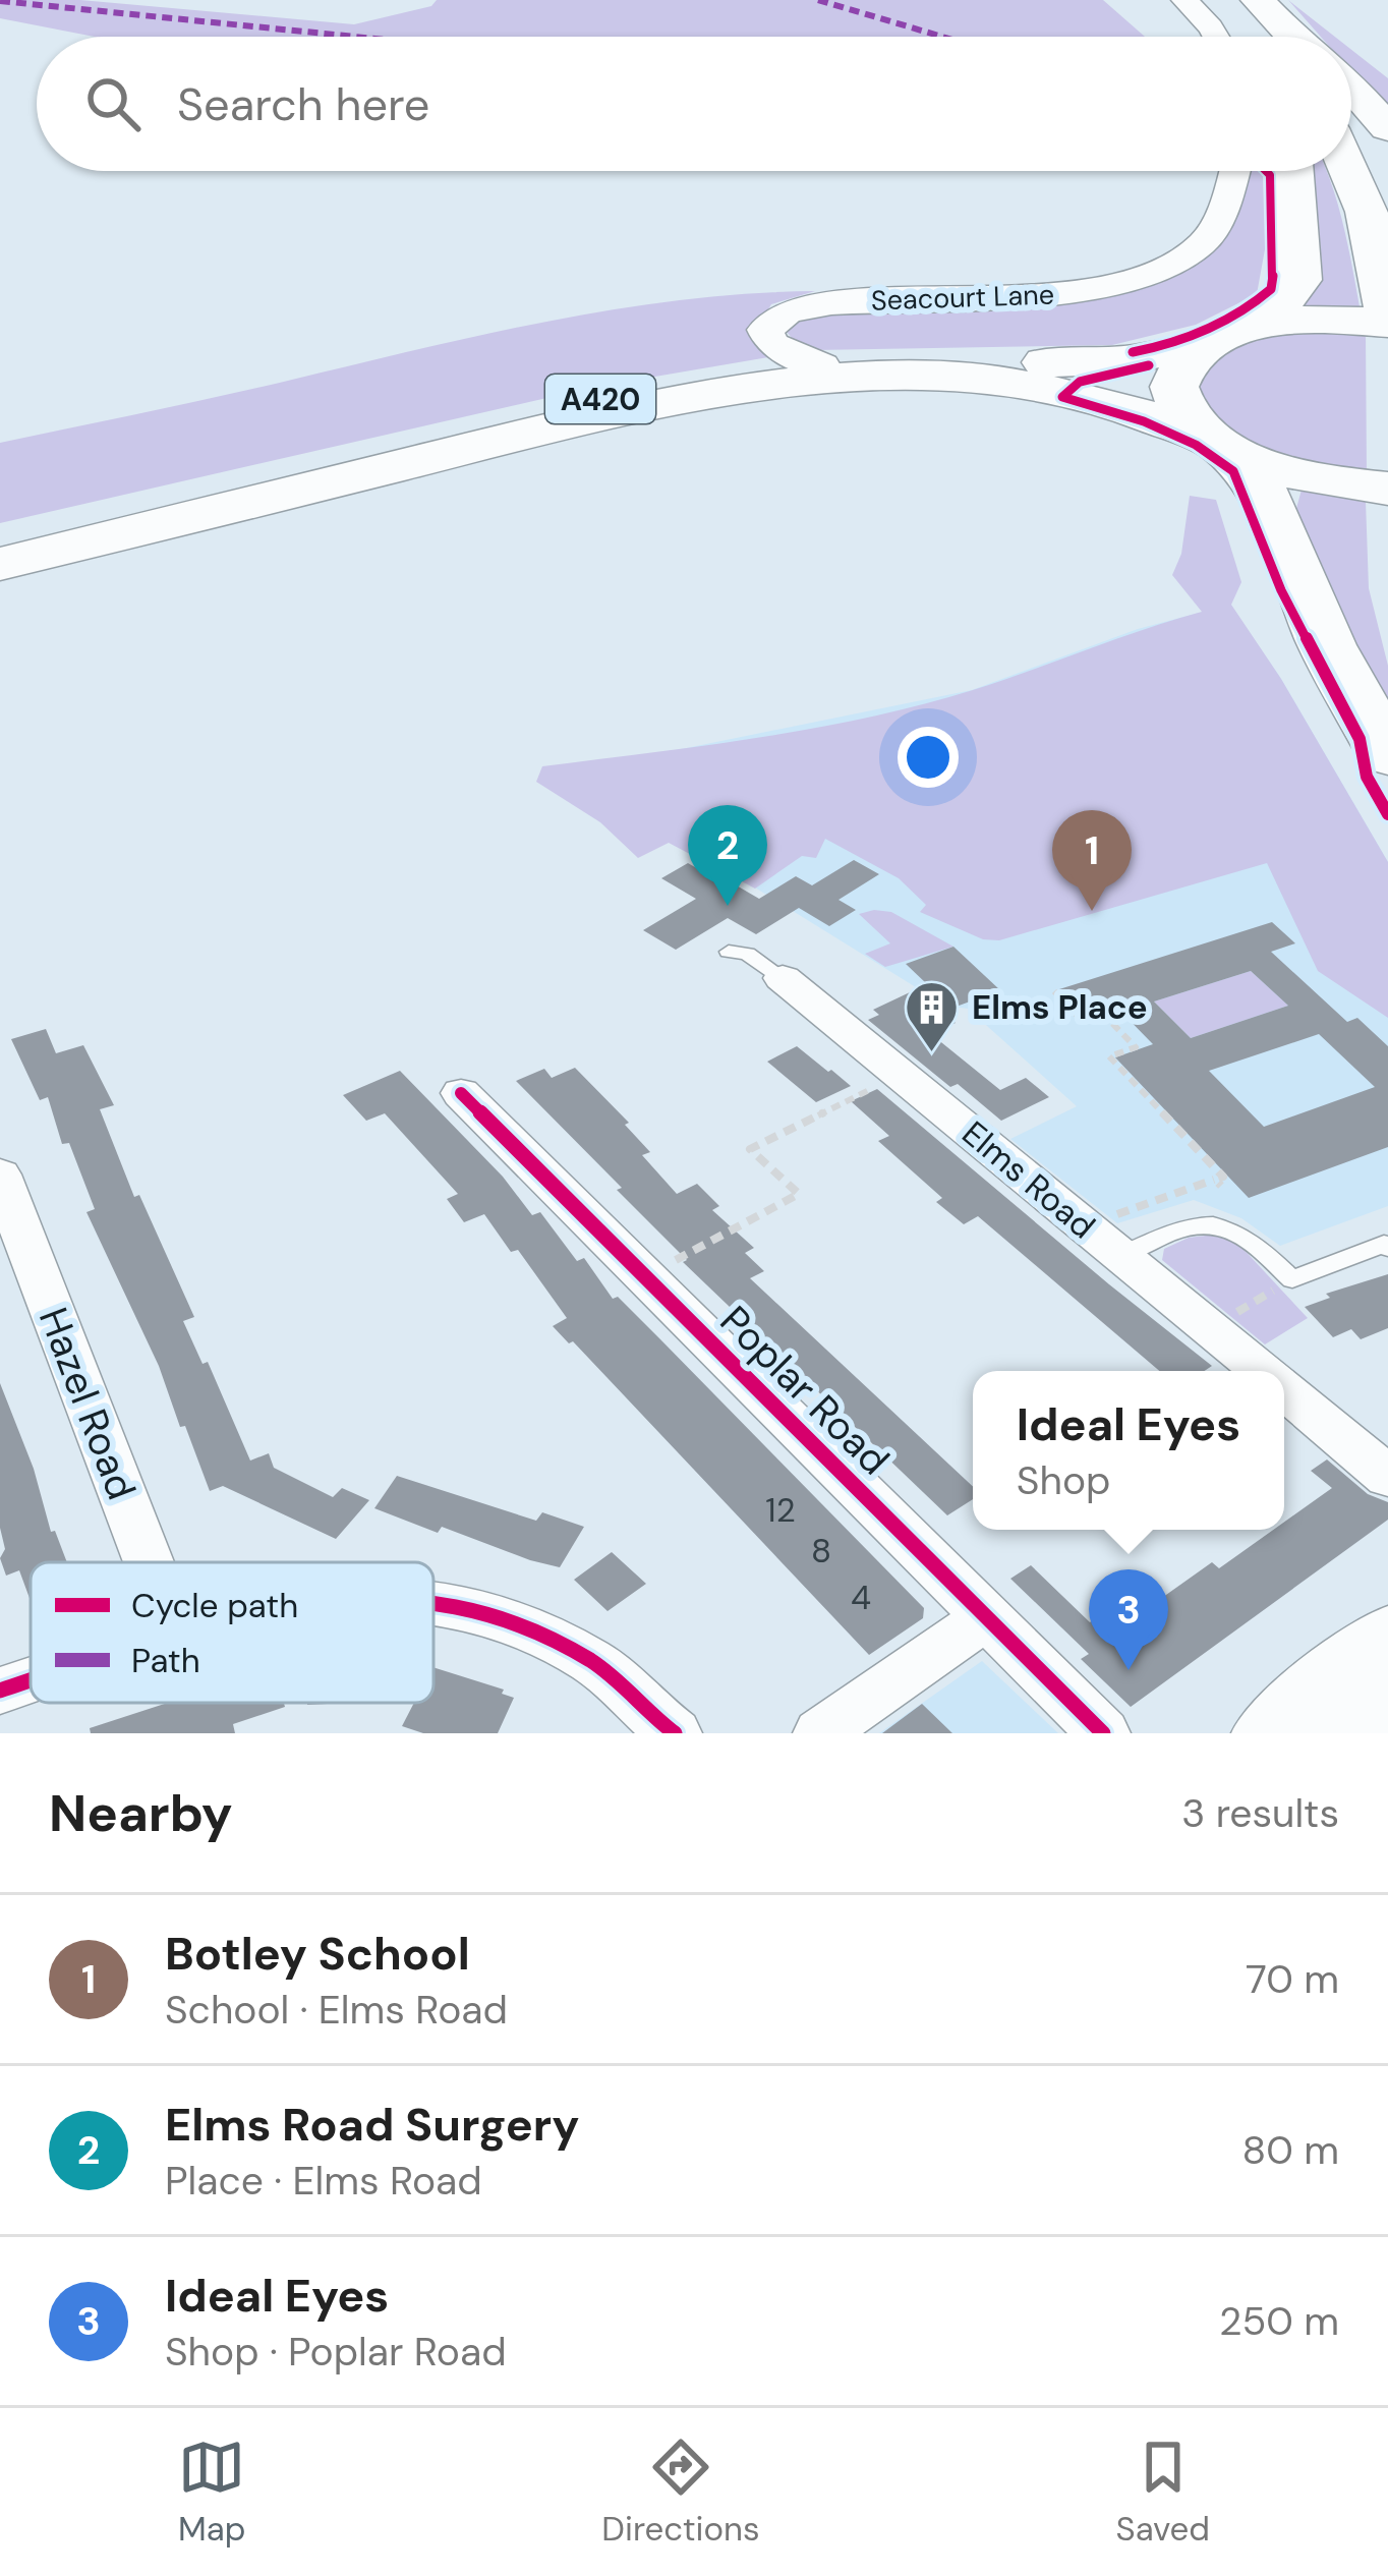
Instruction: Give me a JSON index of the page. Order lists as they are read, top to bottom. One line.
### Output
{"streets":{"highway":["A420"],"street":["Seacourt Lane","Elms Road","Poplar Road","Hazel Road"]},"crossings":[["Seacourt Lane","A420"]],"places":{"building":["Elms Place"]},"house_numbers":["12","8","4"],"legend":["Cycle path","Path"],"page":{"search":"Search here","pins":["2","1","3"],"popup":["Ideal Eyes","Shop"],"heading":["Nearby","3 results"],"list":[{"mark":"1","name":"Botley School","note":"School · Elms Road","value":"70 m"},{"mark":"2","name":"Elms Road Surgery","note":"Place · Elms Road","value":"80 m"},{"mark":"3","name":"Ideal Eyes","note":"Shop · Poplar Road","value":"250 m"}],"nav":["Map","Directions","Saved"]}}
